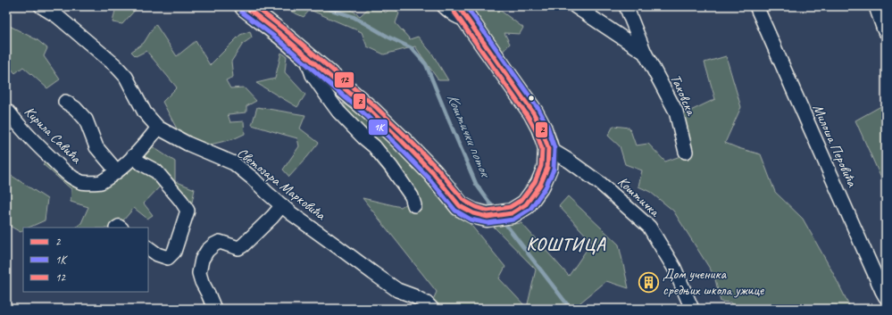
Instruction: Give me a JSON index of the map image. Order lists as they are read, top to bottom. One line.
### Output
{"streets":{"street":["Таковска","Кирила Савића","Милоша Перовића","Светозара Марковића","Коштичка"]},"crossings":[["Кирила Савића","Светозара Марковића"]],"districts":["КОШТИЦА"],"water":["Коштички поток"],"places":{"building":["Дом ученика средњих школа ужице"]},"lines":["transit line 2","transit line 1K","transit line 12"],"legend":["2","1K","12"]}
